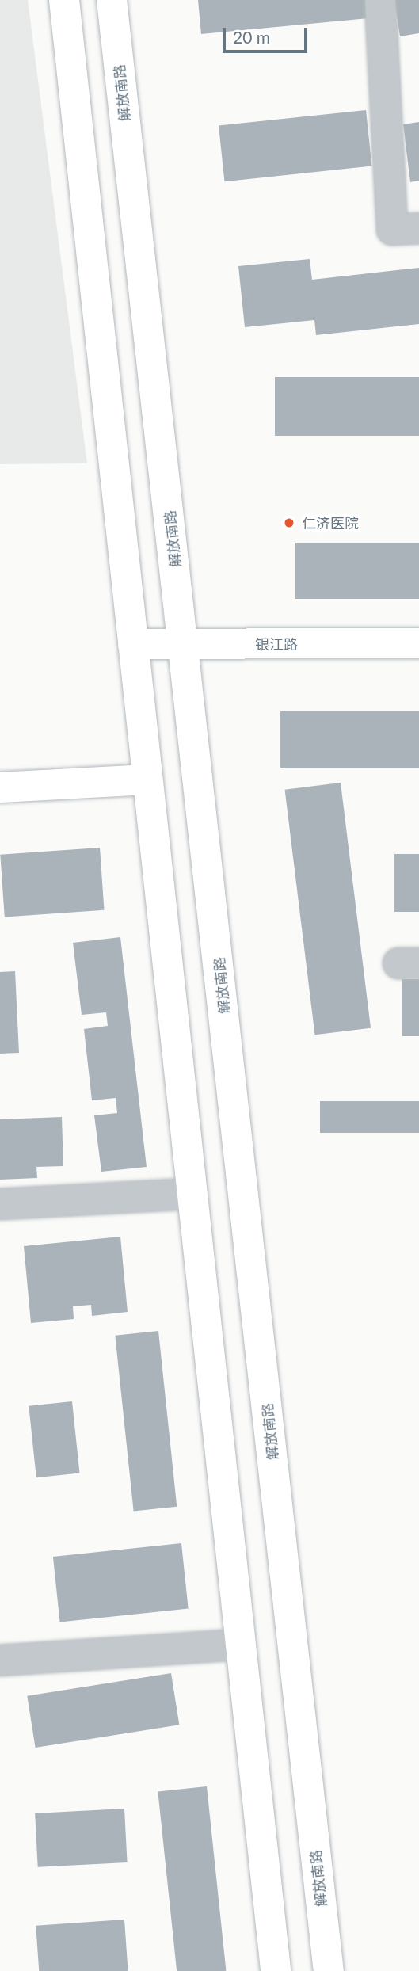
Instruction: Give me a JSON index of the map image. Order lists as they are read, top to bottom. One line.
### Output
{"streets":{"main road":["解放南路","银江路"]},"crossings":[["解放南路","银江路"]],"places":["仁济医院"],"scale_bar":"20 m"}
